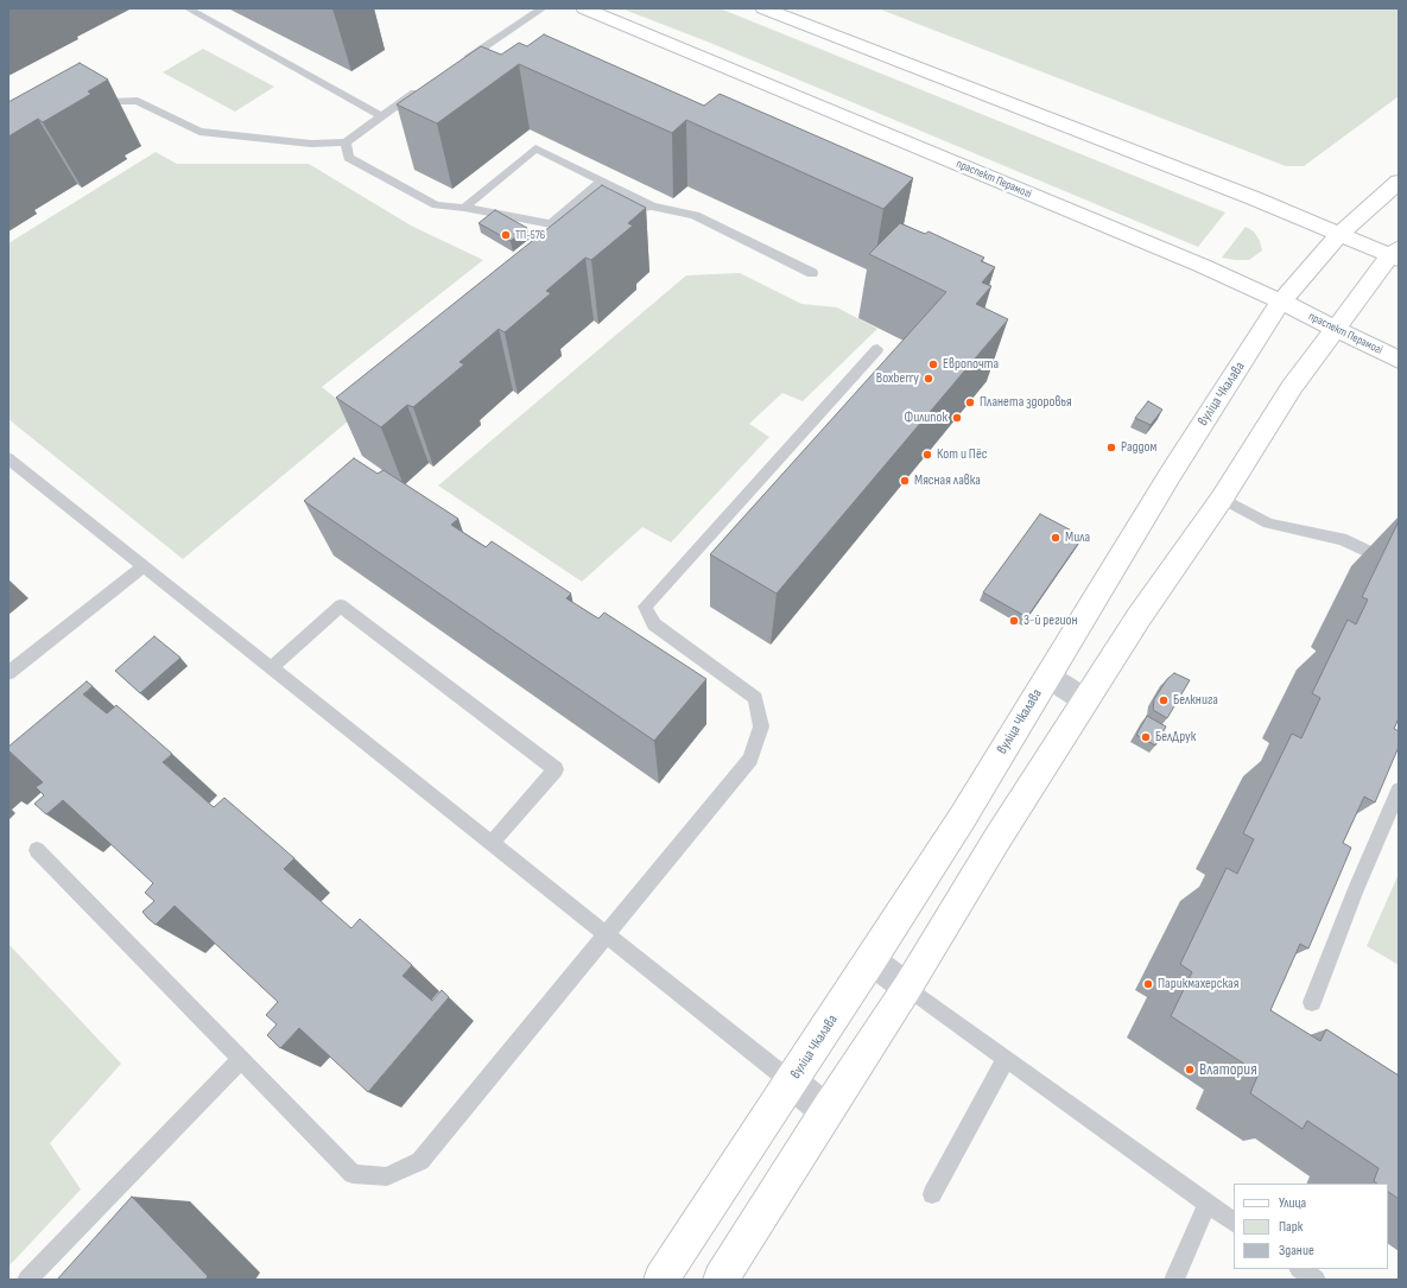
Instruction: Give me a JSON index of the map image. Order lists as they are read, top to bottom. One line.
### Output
{"streets":{"main road":["праспект Перамогі","вуліца Чкалава"]},"crossings":[["праспект Перамогі","вуліца Чкалава"]],"places":["ТП-576","Европочта","Boxberry","Планета здоровья","Филипок","Раддом","Кот и Пёс","Мясная лавка","Мила","3-й регион","Белкнига","БелДрук","Парикмахерская","Влатория"],"legend":["Улица","Парк","Здание"]}
